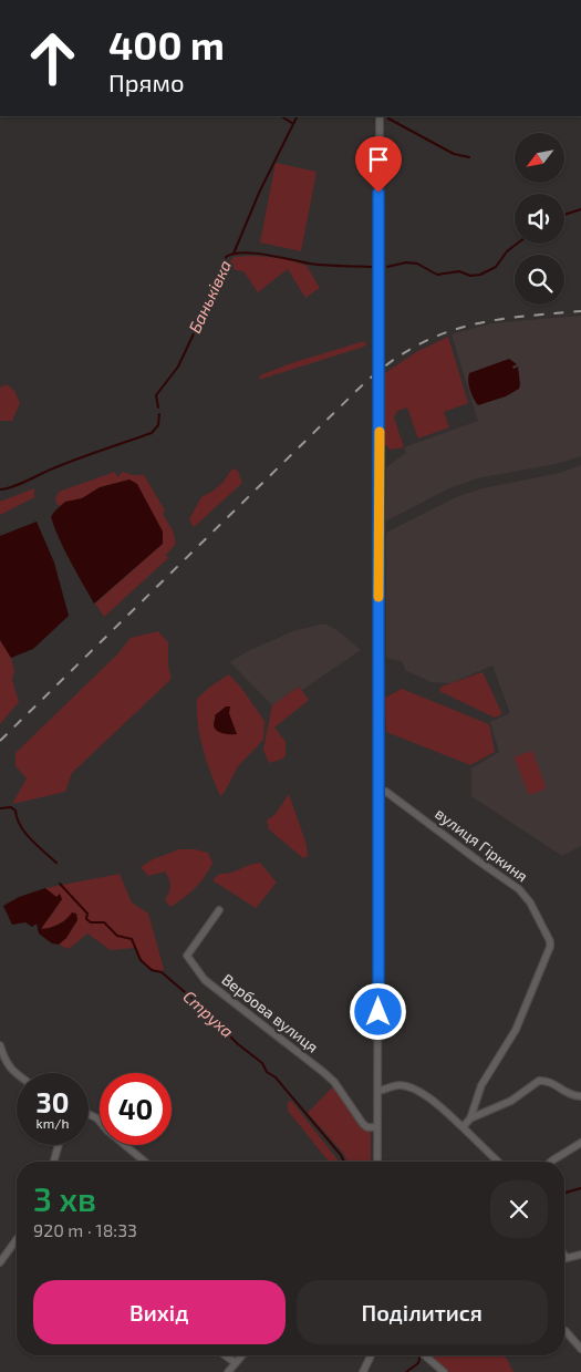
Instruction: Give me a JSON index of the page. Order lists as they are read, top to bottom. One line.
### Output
{"streets":{"street":["вулиця Гіркиня","Вербова вулиця"]},"water":["Баньківка","Струха"],"north":"bottom left","page":{"turn":["400 m","Прямо"],"speed":"30 km/h","limit":"40","heading":["3 хв","920 m · 18:33"],"buttons":["Вихід","Поділитися"]}}
